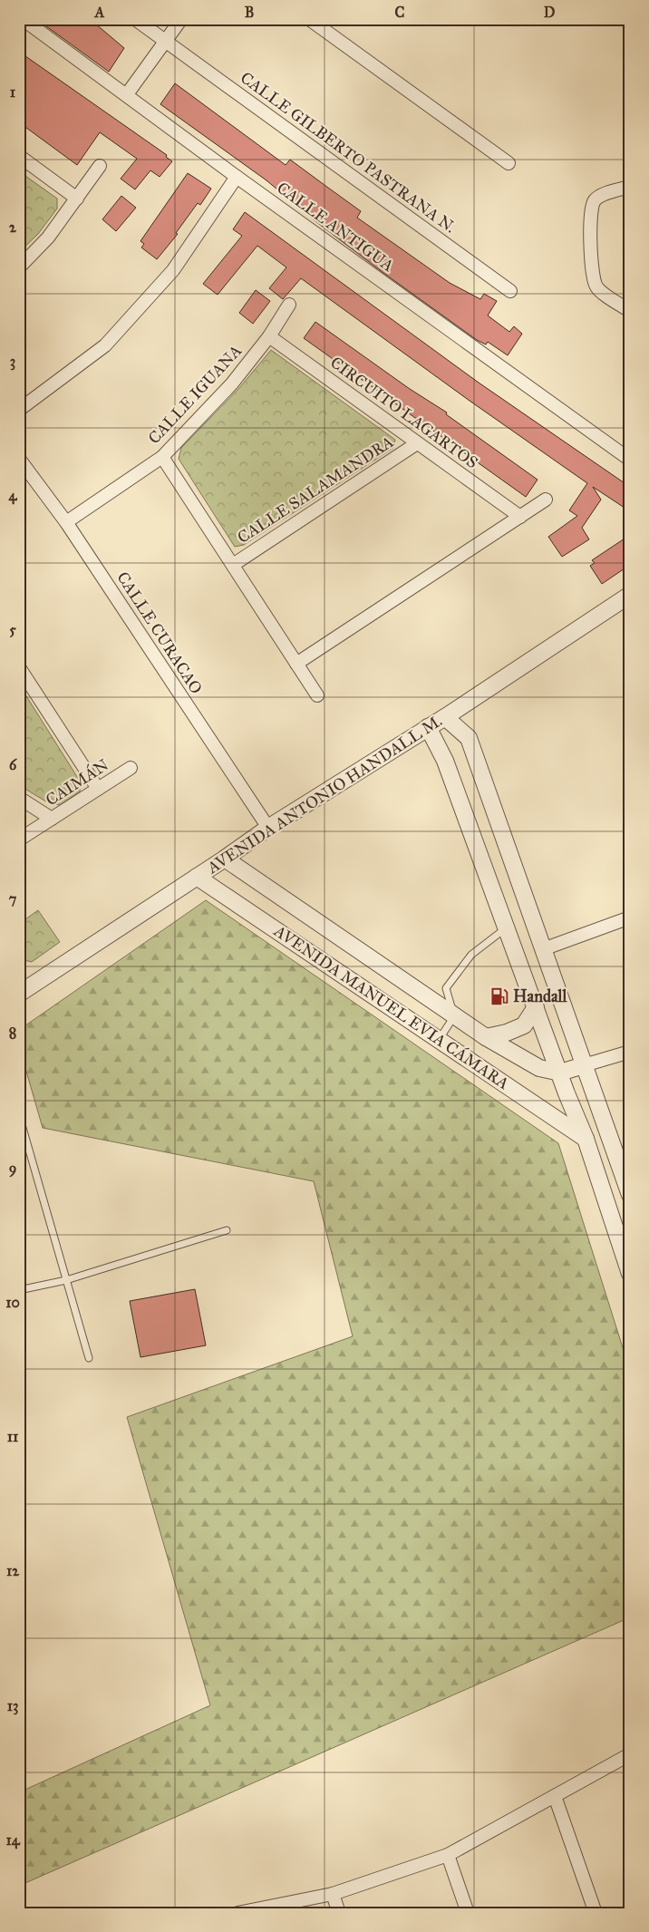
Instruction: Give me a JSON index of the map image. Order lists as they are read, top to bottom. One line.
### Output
{"streets":{"street":["CALLE GILBERTO PASTRANA N.","CALLE ANTIGUA","CALLE IGUANA","CIRCUITO LAGARTOS","CALLE SALAMANDRA","CALLE CURACAO","CAIMÁN","AVENIDA ANTONIO HANDALL M.","AVENIDA MANUEL EVIA CÁMARA"]},"crossings":[["CALLE IGUANA","CIRCUITO LAGARTOS"],["CALLE IGUANA","CALLE CURACAO"],["CIRCUITO LAGARTOS","CALLE SALAMANDRA"],["CALLE CURACAO","AVENIDA ANTONIO HANDALL M."],["AVENIDA ANTONIO HANDALL M.","AVENIDA MANUEL EVIA CÁMARA"]],"places":{"fuel station":["Handall"]},"grid":{"columns":["A","B","C","D"],"rows":["1","2","3","4","5","6","7","8","9","10","11","12","13","14"]}}
